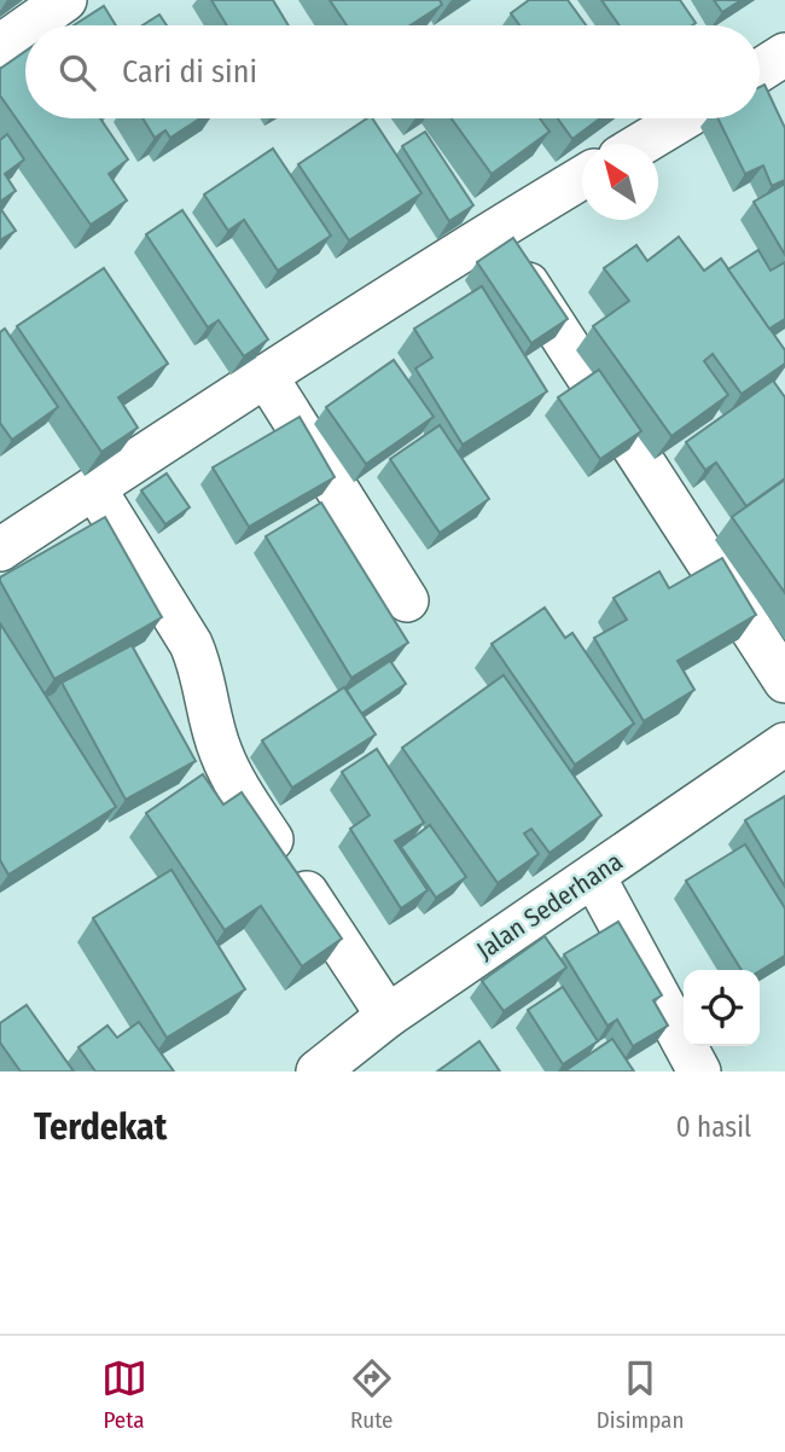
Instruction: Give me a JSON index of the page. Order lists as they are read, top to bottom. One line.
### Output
{"streets":{"street":["Jalan Sederhana"]},"north":"top left","page":{"search":"Cari di sini","heading":["Terdekat","0 hasil"],"nav":["Peta","Rute","Disimpan"]}}
